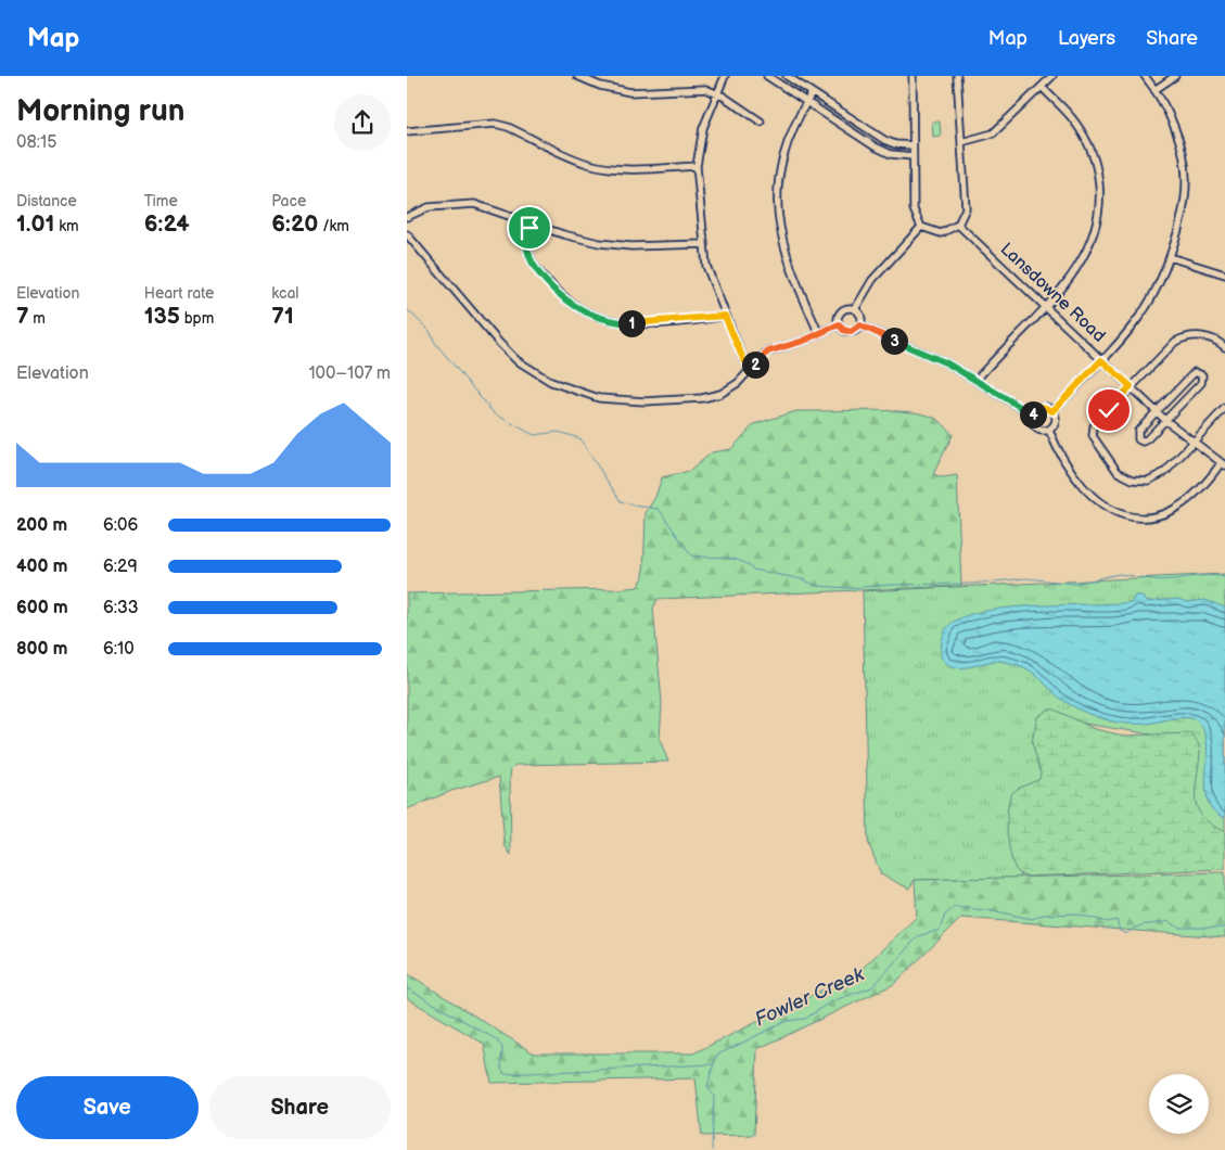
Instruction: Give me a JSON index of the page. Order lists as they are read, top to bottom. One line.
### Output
{"streets":{"street":["Lansdowne Road"]},"water":["Fowler Creek"],"page":{"header":"Map","nav":["Map","Layers","Share"],"heading":["Morning run","08:15"],"stats":[["Distance","1.01 km"],["Time","6:24"],["Pace","6:20 /km"],["Elevation","7 m"],["Heart rate","135 bpm"],["kcal","71"]],"pins":["1","3","2","4"],"chart":["Elevation","100–107 m"],"list":[{"name":"200 m","note":"6:06"},{"name":"400 m","note":"6:29"},{"name":"600 m","note":"6:33"},{"name":"800 m","note":"6:10"}],"buttons":["Save","Share"]}}
